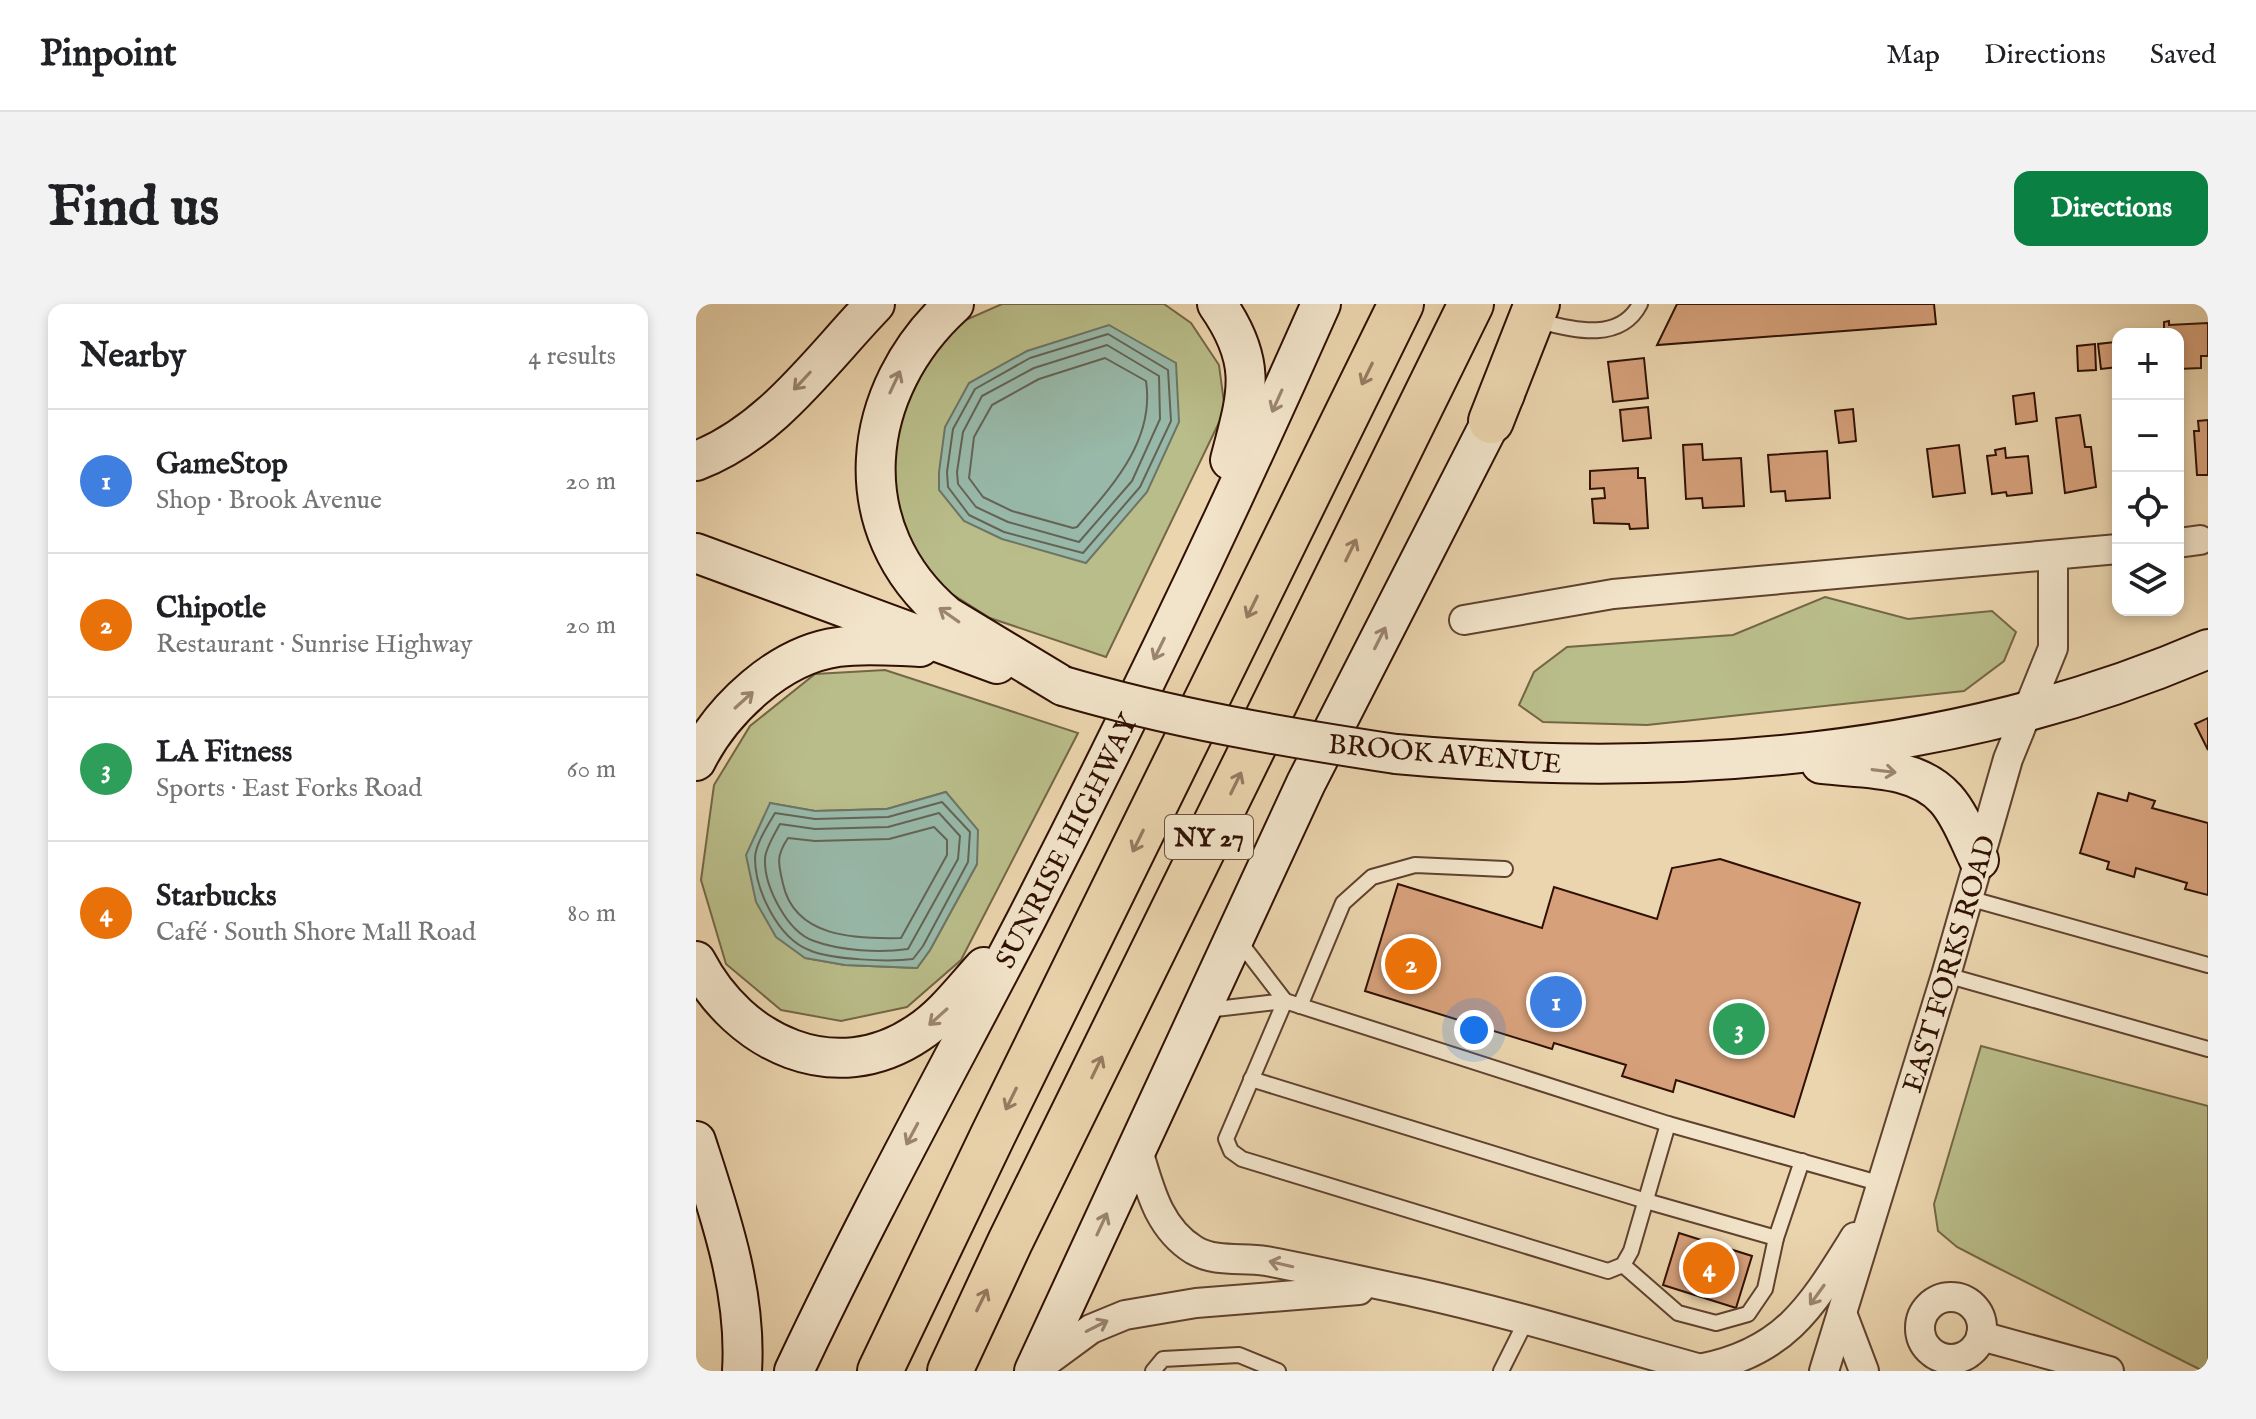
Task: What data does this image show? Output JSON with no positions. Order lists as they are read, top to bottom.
{
  "streets": {
    "highway": ["NY 27"],
    "main road": ["BROOK AVENUE", "SUNRISE HIGHWAY"],
    "street": ["EAST FORKS ROAD"]
  },
  "crossings": [
    ["BROOK AVENUE", "EAST FORKS ROAD"]
  ],
  "page": {
    "header": "Pinpoint",
    "nav": ["Map", "Directions", "Saved"],
    "buttons": "Directions",
    "title": "Find us",
    "heading": ["Nearby", "4 results"],
    "map_buttons": ["+", "−"],
    "list": [
      {
        "mark": "1",
        "name": "GameStop",
        "note": "Shop · Brook Avenue",
        "value": "20 m"
      },
      {
        "mark": "2",
        "name": "Chipotle",
        "note": "Restaurant · Sunrise Highway",
        "value": "20 m"
      },
      {
        "mark": "3",
        "name": "LA Fitness",
        "note": "Sports · East Forks Road",
        "value": "60 m"
      },
      {
        "mark": "4",
        "name": "Starbucks",
        "note": "Café · South Shore Mall Road",
        "value": "80 m"
      }
    ],
    "pins": [
      "2",
      "1",
      "3",
      "4"
    ]
  }
}
